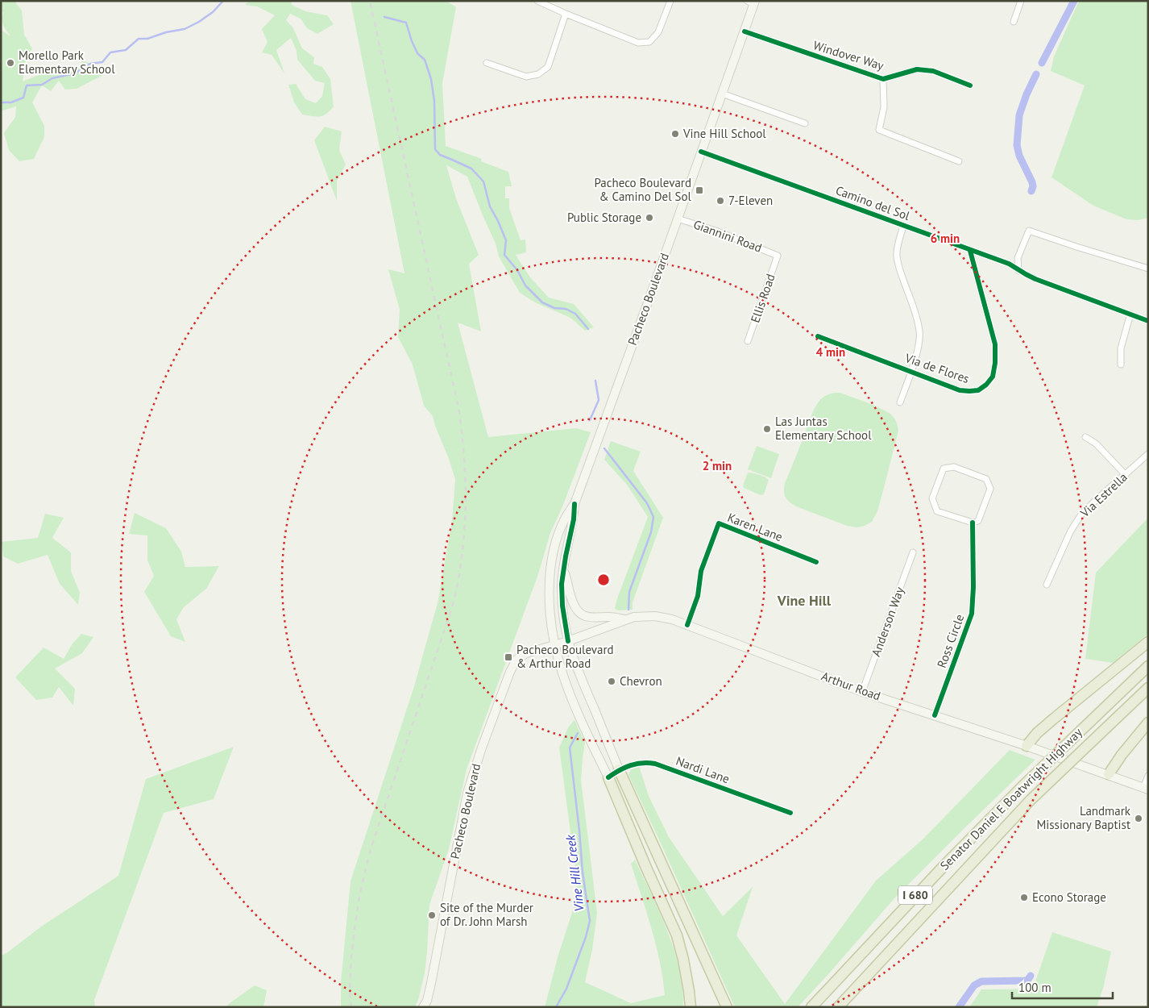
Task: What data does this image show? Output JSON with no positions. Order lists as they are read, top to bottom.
{
  "streets": {
    "highway": ["Senator Daniel E Boatwright Highway", "I 680"],
    "main road": ["Pacheco Boulevard", "Arthur Road"],
    "street": [
      "Windover Way",
      "Camino del Sol",
      "Giannini Road",
      "Ellis Road",
      "Via de Flores",
      "Via Estrella",
      "Karen Lane",
      "Anderson Way",
      "Ross Circle",
      "Nardi Lane"
    ]
  },
  "crossings": [
    ["Windover Way", "Pacheco Boulevard"],
    ["Camino del Sol", "Pacheco Boulevard"],
    ["Camino del Sol", "Via de Flores"],
    ["Giannini Road", "Ellis Road"],
    ["Giannini Road", "Pacheco Boulevard"],
    ["Pacheco Boulevard", "Arthur Road"],
    ["Pacheco Boulevard", "Nardi Lane"],
    ["Karen Lane", "Arthur Road"],
    ["Anderson Way", "Arthur Road"],
    ["Ross Circle", "Arthur Road"]
  ],
  "districts": ["Vine Hill"],
  "water": ["Vine Hill Creek"],
  "places": {
    "other": [
      "Morello Park Elementary School",
      "Vine Hill School",
      "7-Eleven",
      "Public Storage",
      "Las Juntas Elementary School",
      "Chevron",
      "Landmark Missionary Baptist",
      "Econo Storage",
      "Site of the Murder of Dr. John Marsh"
    ],
    "transit": ["Pacheco Boulevard & Camino Del Sol", "Pacheco Boulevard & Arthur Road"]
  },
  "scale_bar": "100 m",
  "rings": ["6 min", "4 min", "2 min"]
}
